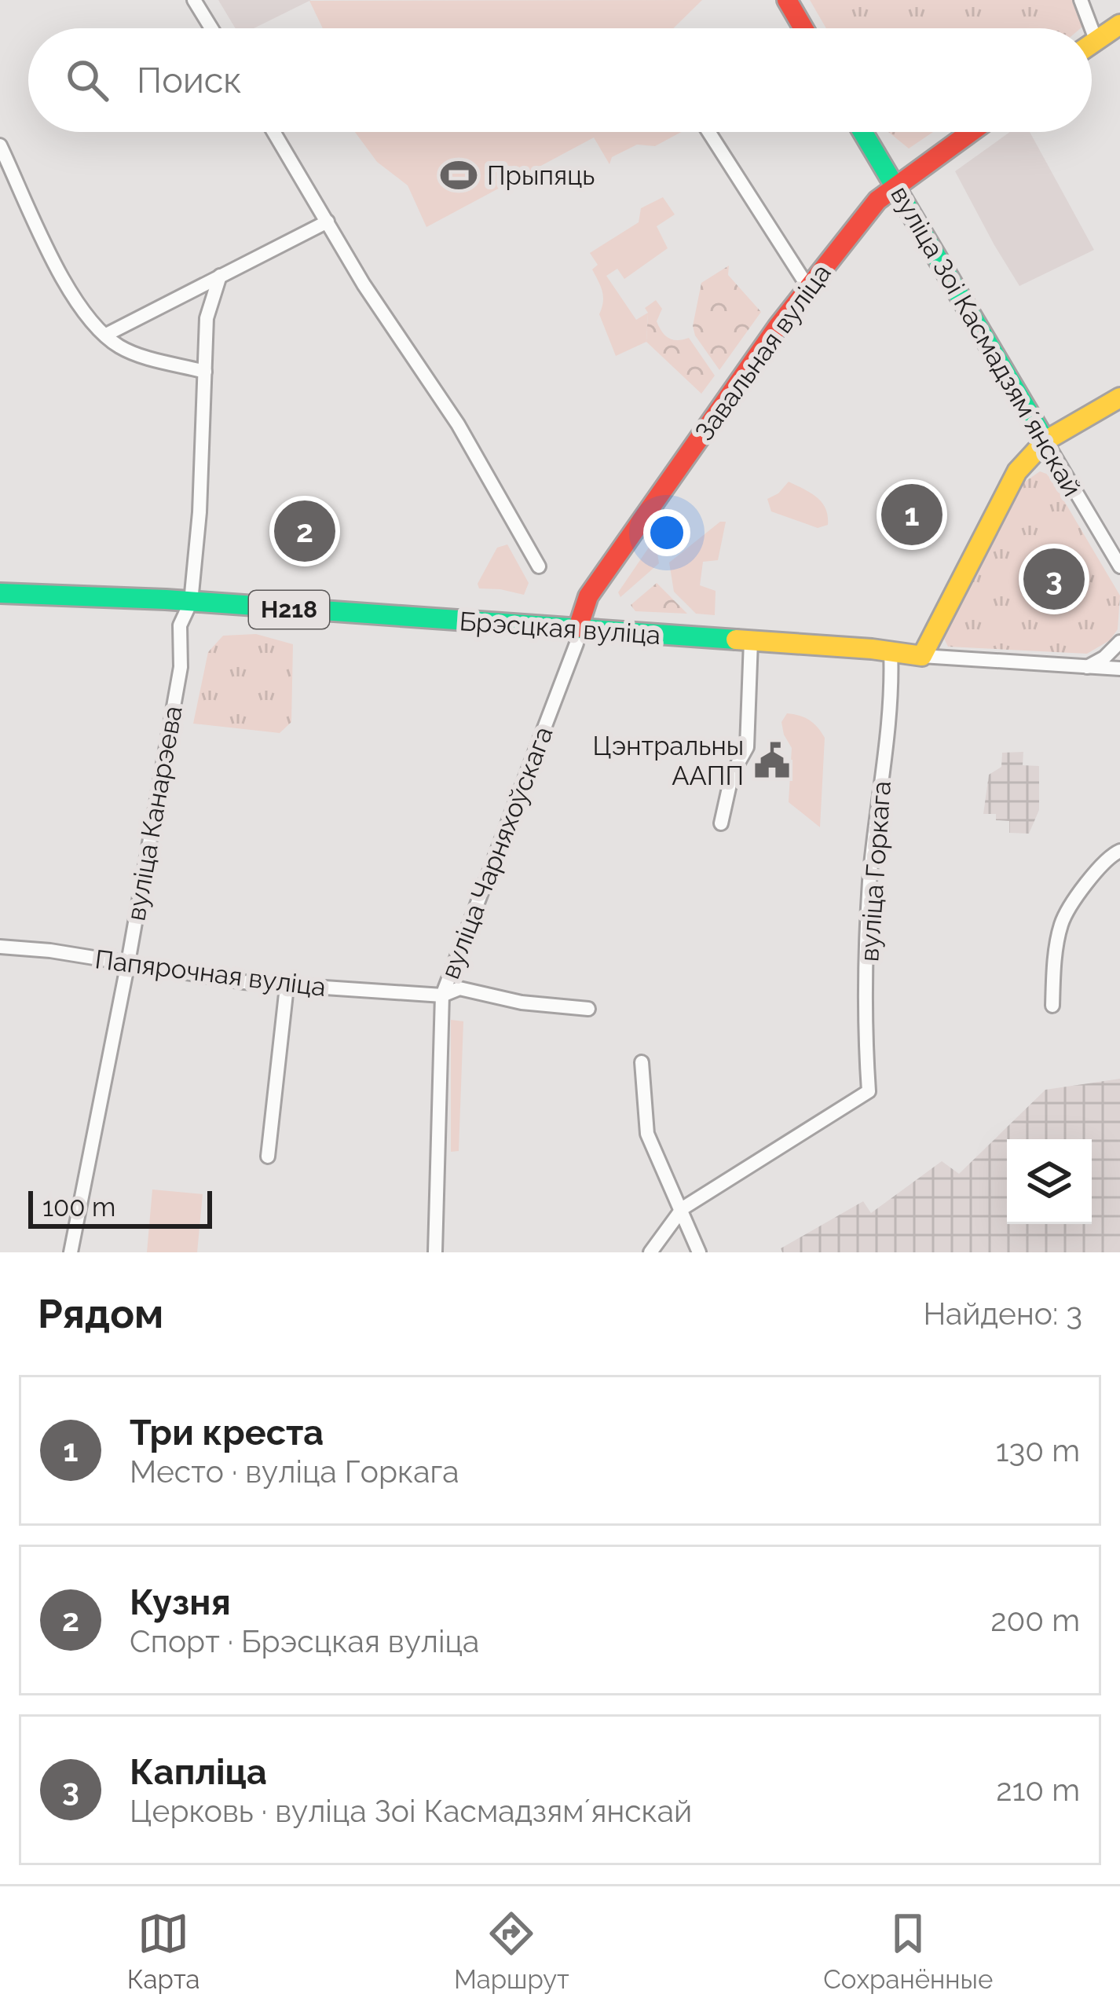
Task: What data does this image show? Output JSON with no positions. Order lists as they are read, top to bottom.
{
  "streets": {
    "main road": [
      "вуліца Зоі Касмадзямʼянскай",
      "Завальная вуліца",
      "Н218",
      "Брэсцкая вуліца"
    ],
    "street": [
      "вуліца Канарэева",
      "вуліца Чарняхоўскага",
      "вуліца Горкага",
      "Папярочная вуліца"
    ]
  },
  "crossings": [
    ["вуліца Зоі Касмадзямʼянскай", "Завальная вуліца"],
    ["Завальная вуліца", "Брэсцкая вуліца"],
    ["Завальная вуліца", "вуліца Чарняхоўскага"],
    ["Брэсцкая вуліца", "вуліца Канарэева"],
    ["Брэсцкая вуліца", "вуліца Чарняхоўскага"],
    ["Брэсцкая вуліца", "вуліца Горкага"],
    ["вуліца Канарэева", "Папярочная вуліца"],
    ["вуліца Чарняхоўскага", "Папярочная вуліца"]
  ],
  "places": {
    "sports": ["Прыпяць"],
    "public building": ["Цэнтральны ААПП"]
  },
  "scale_bar": "100 m",
  "page": {
    "search": "Поиск",
    "pins": ["1", "2", "3"],
    "scale": "100 m",
    "heading": ["Рядом", "Найдено: 3"],
    "list": [
      {
        "mark": "1",
        "name": "Три креста",
        "note": "Место · вуліца Горкага",
        "value": "130 m"
      },
      {
        "mark": "2",
        "name": "Кузня",
        "note": "Спорт · Брэсцкая вуліца",
        "value": "200 m"
      },
      {
        "mark": "3",
        "name": "Капліца",
        "note": "Церковь · вуліца Зоі Касмадзямʼянскай",
        "value": "210 m"
      }
    ],
    "nav": ["Карта", "Маршрут", "Сохранённые"]
  }
}
